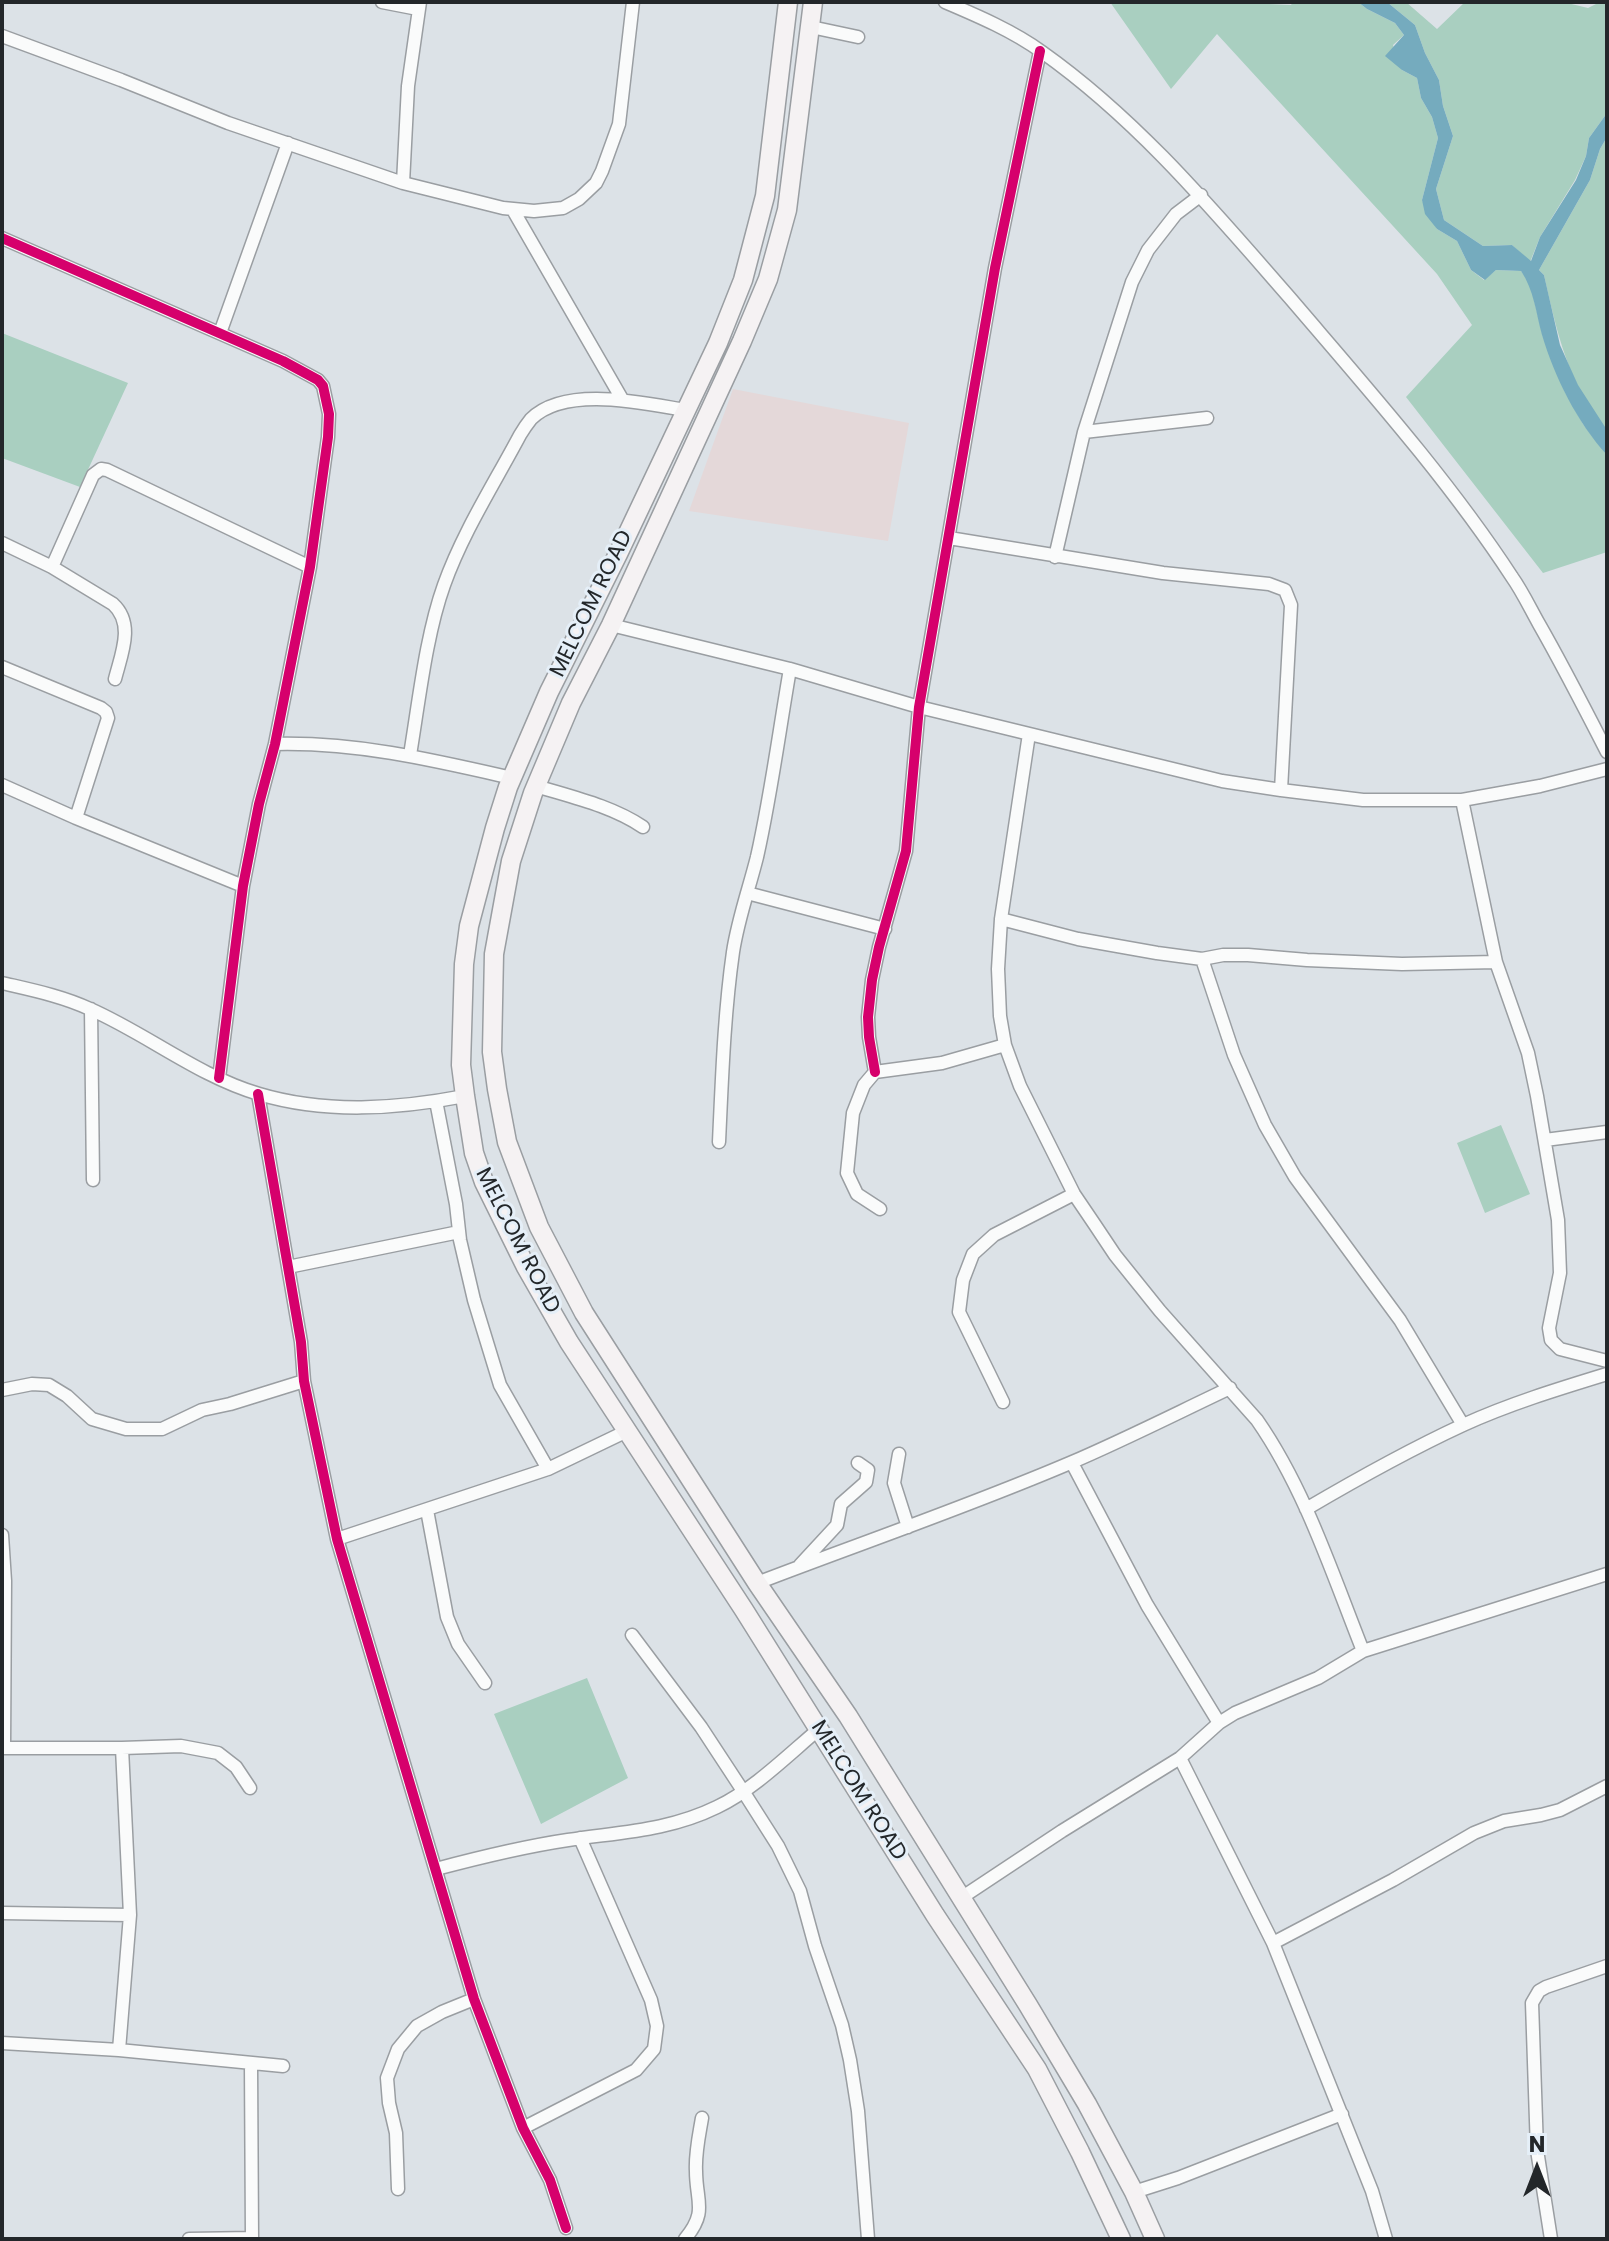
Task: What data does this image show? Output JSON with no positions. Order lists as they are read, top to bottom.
{
  "streets": {
    "main road": ["MELCOM ROAD"]
  },
  "north": "top"
}
